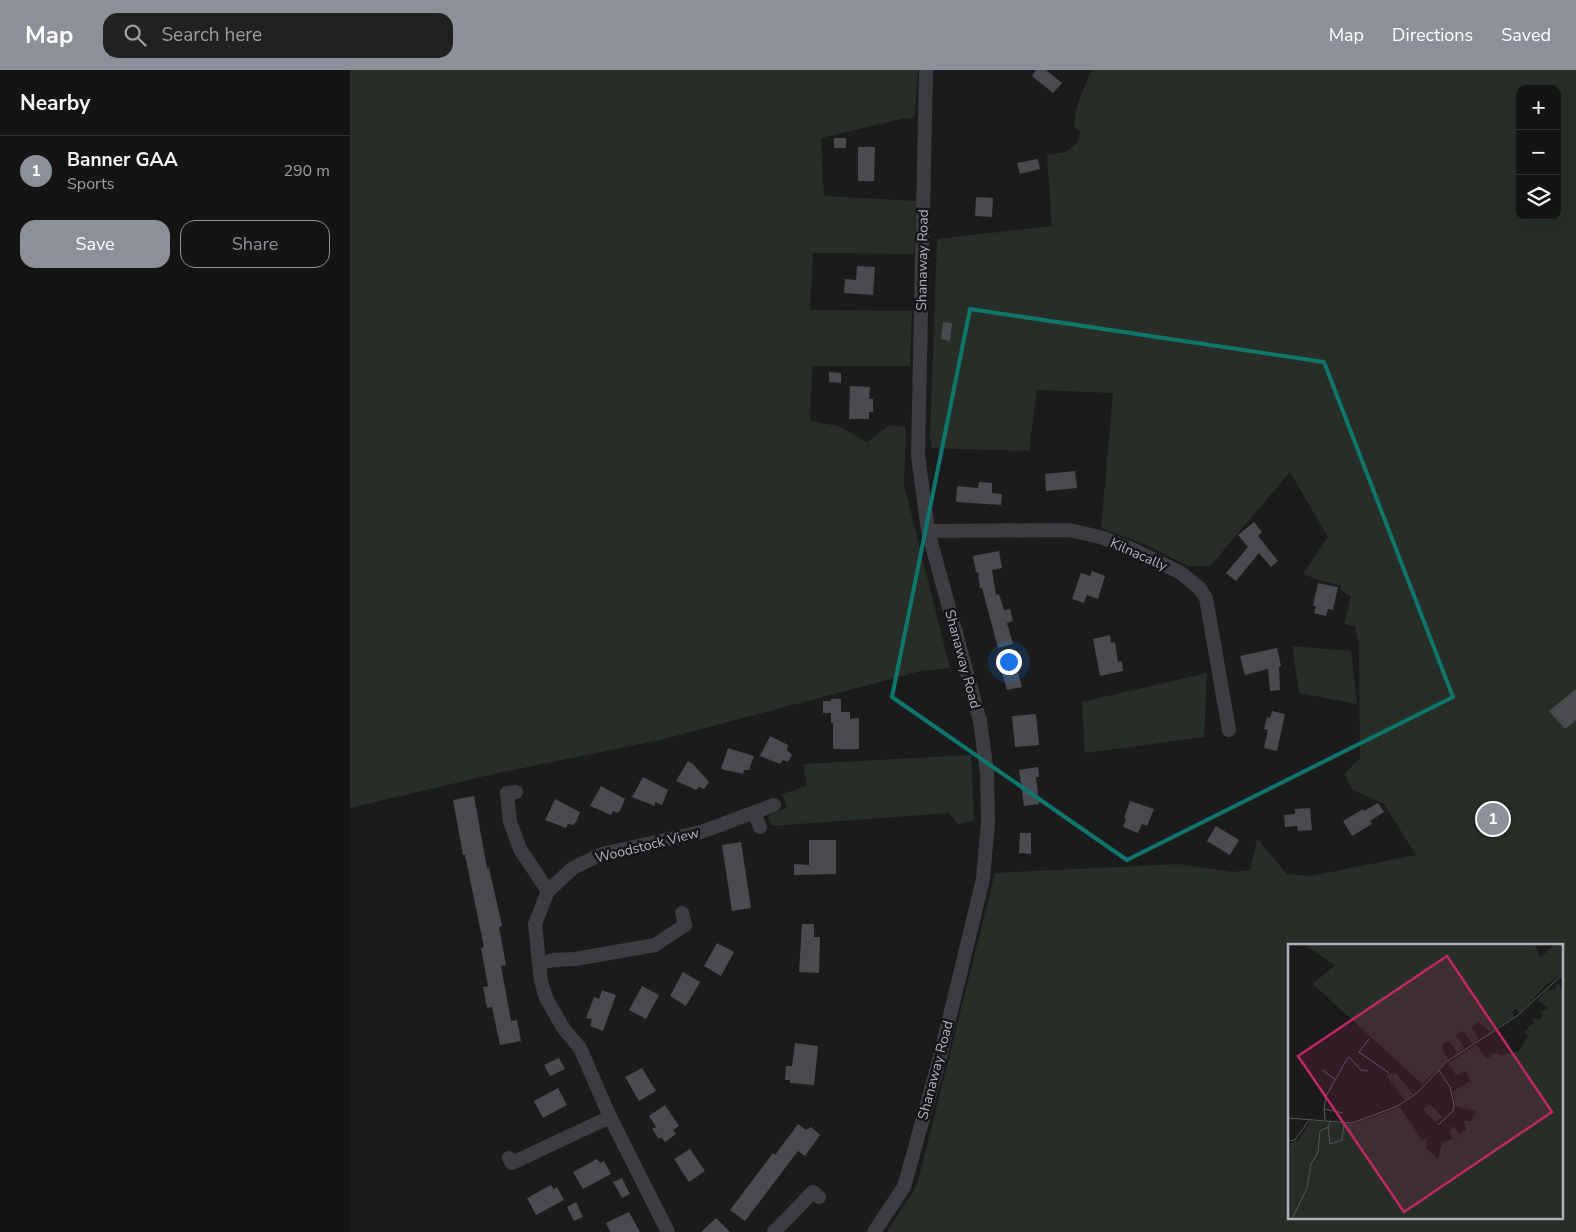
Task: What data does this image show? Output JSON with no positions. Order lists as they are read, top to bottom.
{
  "streets": {
    "street": ["Shanaway Road", "Kilnacally", "Woodstock View"]
  },
  "crossings": [
    ["Shanaway Road", "Kilnacally"]
  ],
  "page": {
    "header": "Map",
    "search": "Search here",
    "nav": ["Map", "Directions", "Saved"],
    "heading": "Nearby",
    "map_buttons": ["+", "−"],
    "list": [
      {
        "mark": "1",
        "name": "Banner GAA",
        "note": "Sports",
        "value": "290 m"
      }
    ],
    "buttons": ["Save", "Share"],
    "pins": "1"
  }
}
